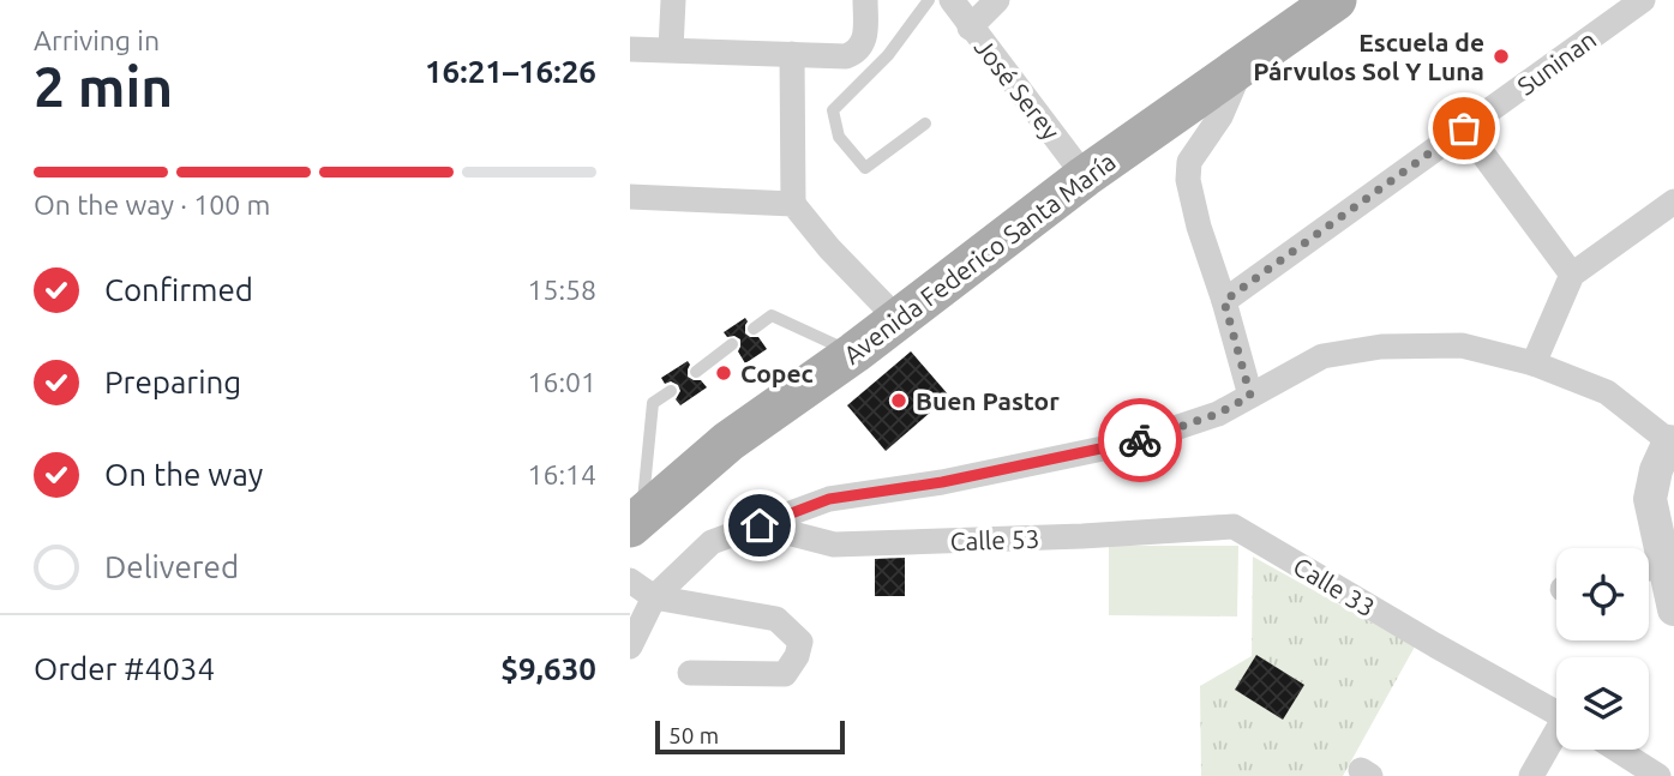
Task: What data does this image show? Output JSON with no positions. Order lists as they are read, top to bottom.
{
  "streets": {
    "main road": ["Avenida Federico Santa María"],
    "street": [
      "Suninan",
      "José Serey",
      "Calle 53",
      "Calle 33"
    ]
  },
  "crossings": [
    ["José Serey", "Avenida Federico Santa María"],
    ["Calle 53", "Calle 33"]
  ],
  "places": ["Escuela de Párvulos Sol Y Luna", "Copec", "Buen Pastor"],
  "scale_bar": "50 m",
  "page": {
    "heading": ["2 min", "Arriving in", "16:21–16:26"],
    "panel": ["Order #4034", "$9,630"],
    "bar": "On the way · 100 m",
    "list": [
      ["Confirmed", "15:58"],
      ["Preparing", "16:01"],
      ["On the way", "16:14"],
      "Delivered"
    ],
    "scale": "50 m"
  }
}
